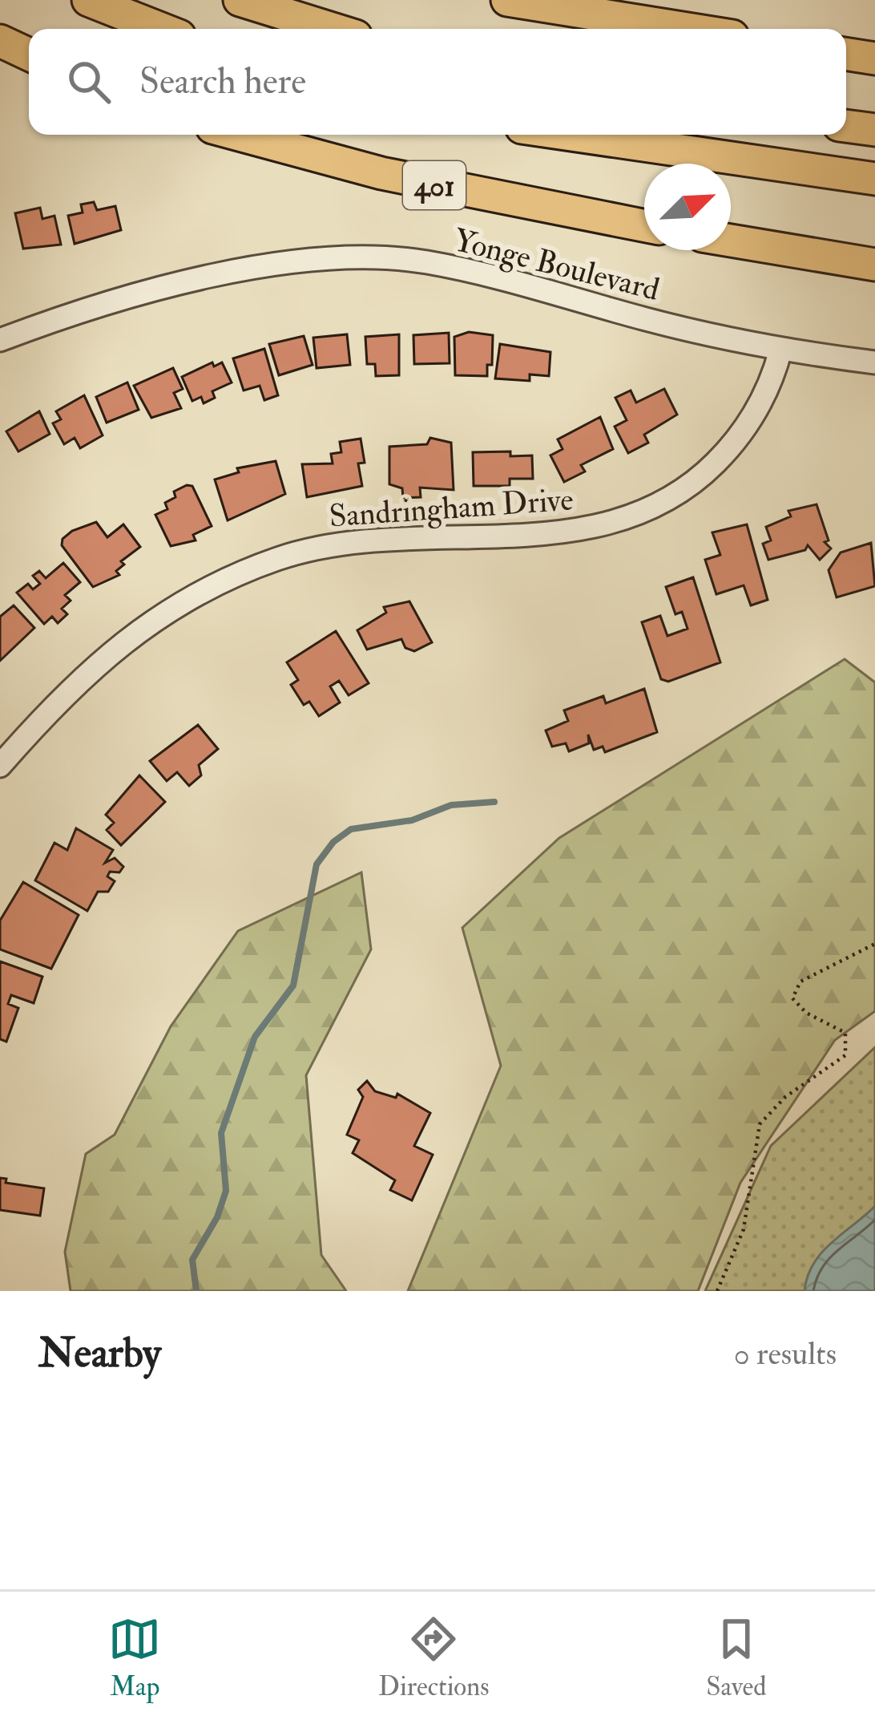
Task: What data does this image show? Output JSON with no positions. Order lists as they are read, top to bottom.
{
  "streets": {
    "highway": ["401"],
    "street": ["Yonge Boulevard", "Sandringham Drive"]
  },
  "crossings": [
    ["Yonge Boulevard", "Sandringham Drive"]
  ],
  "north": "top right",
  "page": {
    "search": "Search here",
    "heading": ["Nearby", "0 results"],
    "nav": ["Map", "Directions", "Saved"]
  }
}
